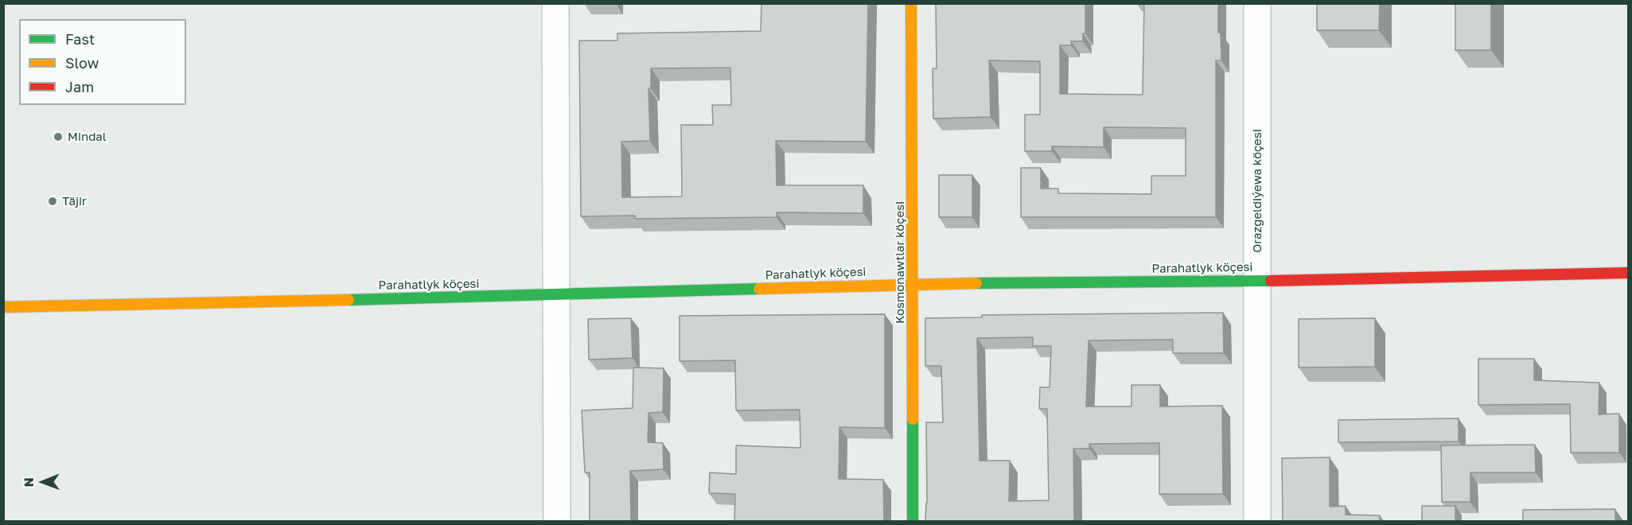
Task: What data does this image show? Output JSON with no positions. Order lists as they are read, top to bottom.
{
  "streets": {
    "street": ["Orazgeldiýewa köçesi", "Kosmonawtlar köçesi", "Parahatlyk köçesi"]
  },
  "crossings": [
    ["Orazgeldiýewa köçesi", "Parahatlyk köçesi"],
    ["Kosmonawtlar köçesi", "Parahatlyk köçesi"]
  ],
  "places": ["Mindal", "Täjir"],
  "legend": ["Fast", "Slow", "Jam"],
  "north": "left"
}
